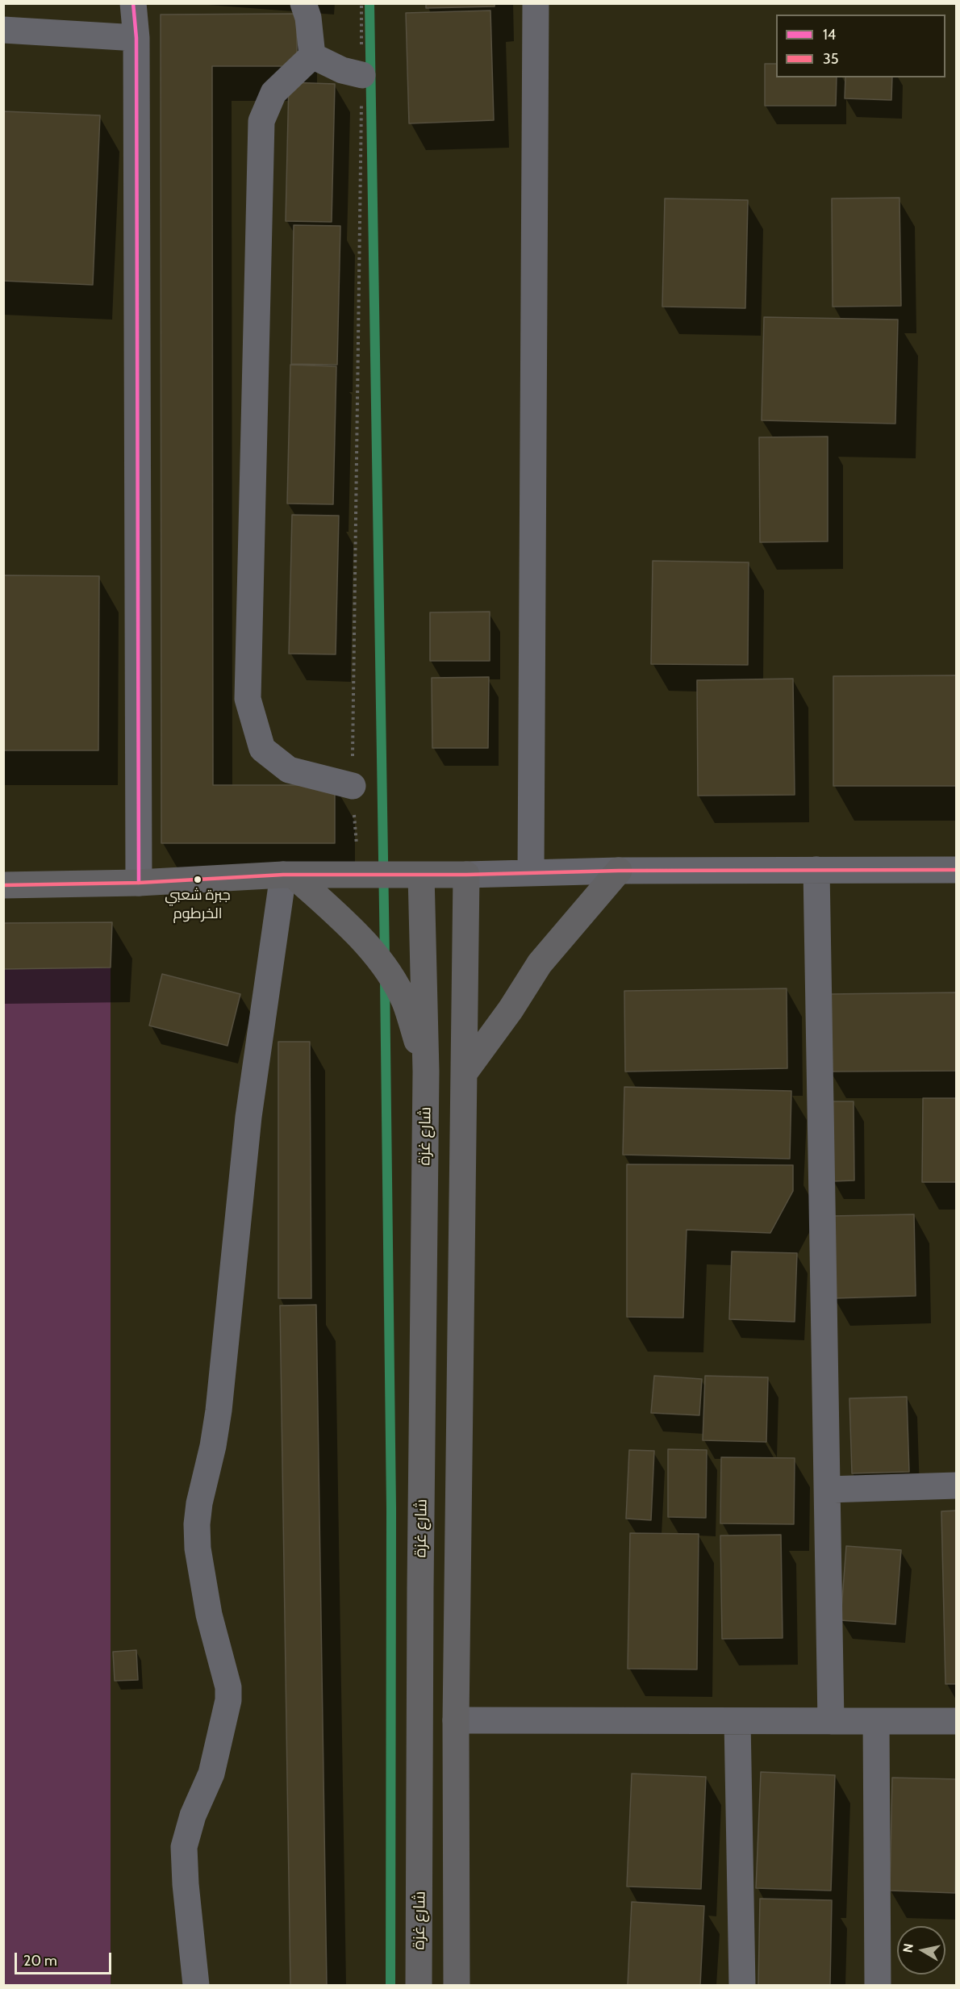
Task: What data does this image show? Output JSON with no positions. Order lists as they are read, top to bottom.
{
  "streets": {
    "main road": ["شارع غزة"]
  },
  "places": ["جبرة شعبي الخرطوم"],
  "lines": ["transit line 14", "transit line 35"],
  "legend": ["14", "35"],
  "scale_bar": "20 m",
  "north": "left"
}
